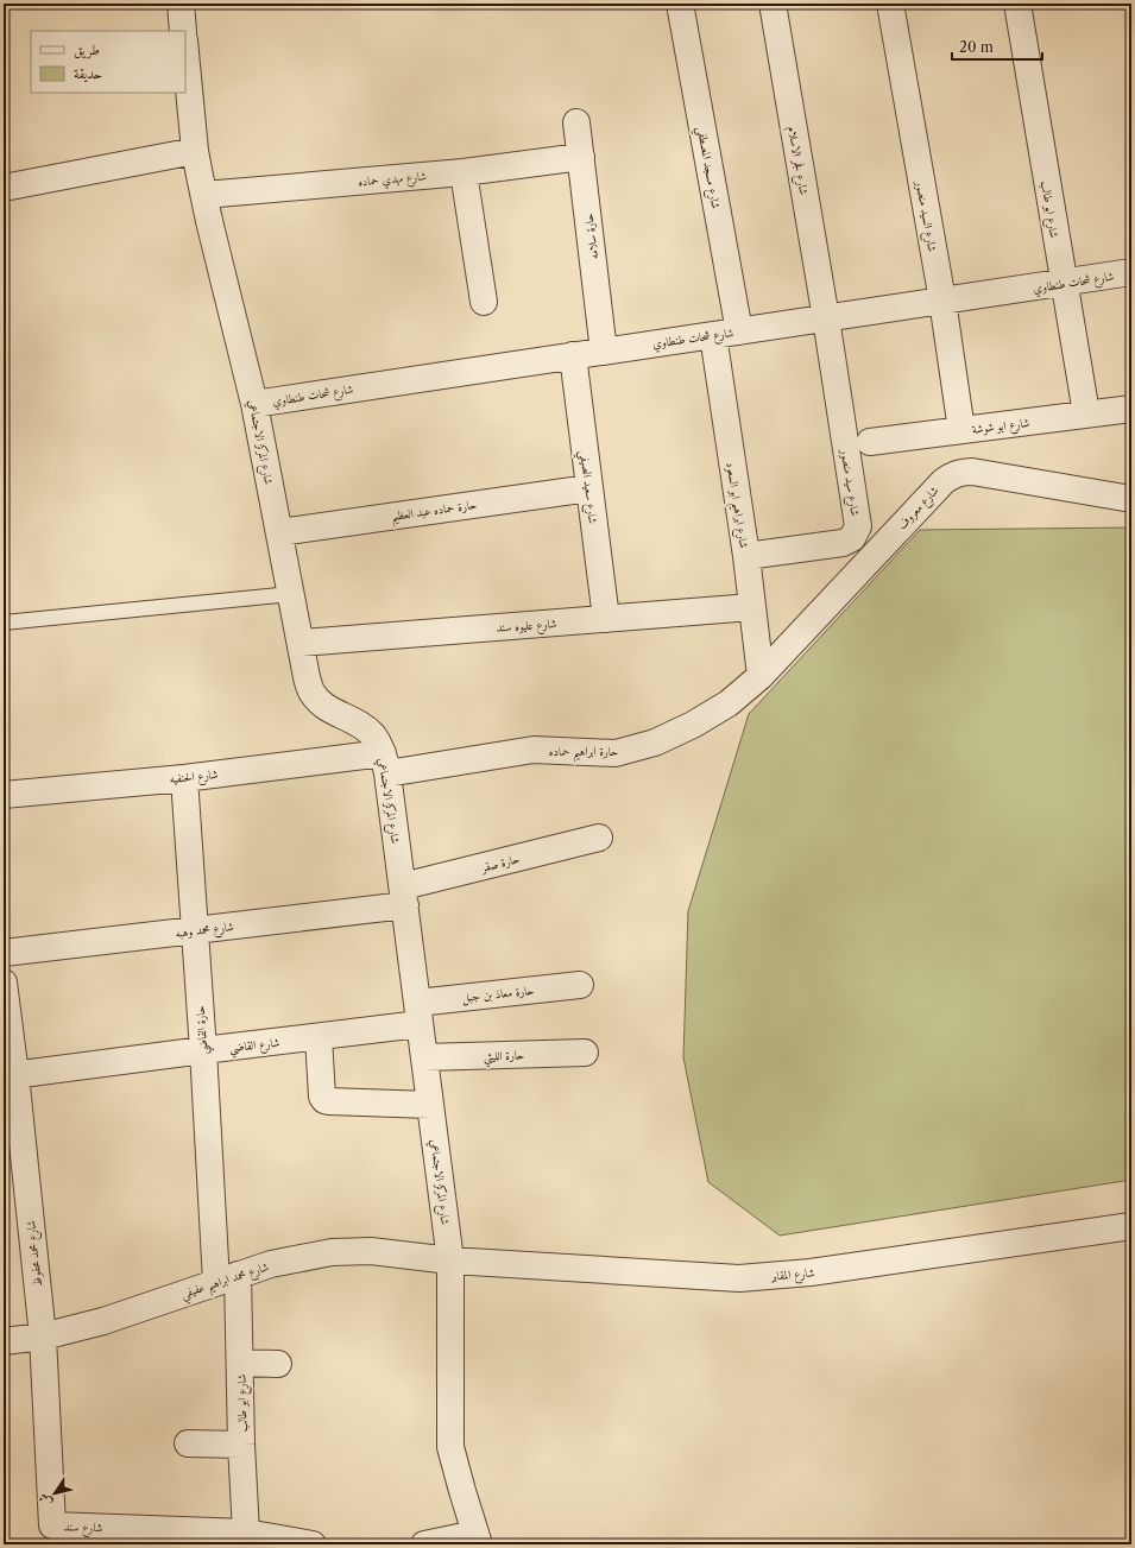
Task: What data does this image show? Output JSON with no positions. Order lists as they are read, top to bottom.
{
  "streets": {
    "street": [
      "شارع فجر الاسلام",
      "شارع مسجد المصطفي",
      "شارع مهدي حماده",
      "شارع ابو طالب",
      "شارع السيد منصور",
      "حارة سلامه",
      "شارع شحات طنطاوي",
      "شارع ابو شوشة",
      "شارع المركز الاجتماعي",
      "شارع سيد منصور",
      "شارع سعيد الصيفي",
      "شارع ابراهيم ابو السعود",
      "شارع معروف",
      "حارة حماده عبد العظيم",
      "شارع عليوه سند",
      "حارة ابراهيم حماده",
      "شارع الحنفيه",
      "حارة صقر",
      "شارع محمد وهبه",
      "حارة معاذ بن جبل",
      "حارة القاضي",
      "شارع القاضي",
      "حارة الليثي",
      "شارع محمد محفوظ",
      "شارع المقابر",
      "شارع محمد ابراهيم عفيفي",
      "شارع سند"
    ]
  },
  "crossings": [
    ["شارع فجر الاسلام", "شارع شحات طنطاوي"],
    ["شارع فجر الاسلام", "شارع سيد منصور"],
    ["شارع مسجد المصطفي", "شارع شحات طنطاوي"],
    ["شارع مهدي حماده", "حارة سلامه"],
    ["شارع مهدي حماده", "شارع المركز الاجتماعي"],
    ["شارع ابو طالب", "شارع شحات طنطاوي"],
    ["شارع ابو طالب", "شارع ابو شوشة"],
    ["شارع ابو طالب", "حارة القاضي"],
    ["شارع ابو طالب", "شارع محمد ابراهيم عفيفي"],
    ["شارع ابو طالب", "شارع سند"],
    ["شارع السيد منصور", "شارع شحات طنطاوي"],
    ["شارع السيد منصور", "شارع ابو شوشة"],
    ["حارة سلامه", "شارع شحات طنطاوي"],
    ["شارع شحات طنطاوي", "شارع المركز الاجتماعي"],
    ["شارع شحات طنطاوي", "شارع سيد منصور"],
    ["شارع شحات طنطاوي", "شارع سعيد الصيفي"],
    ["شارع شحات طنطاوي", "شارع ابراهيم ابو السعود"],
    ["شارع المركز الاجتماعي", "حارة حماده عبد العظيم"],
    ["شارع المركز الاجتماعي", "شارع عليوه سند"],
    ["شارع المركز الاجتماعي", "حارة ابراهيم حماده"],
    ["شارع المركز الاجتماعي", "شارع الحنفيه"],
    ["شارع المركز الاجتماعي", "حارة صقر"],
    ["شارع المركز الاجتماعي", "شارع محمد وهبه"],
    ["شارع المركز الاجتماعي", "حارة معاذ بن جبل"],
    ["شارع المركز الاجتماعي", "شارع القاضي"],
    ["شارع المركز الاجتماعي", "حارة الليثي"],
    ["شارع المركز الاجتماعي", "شارع المقابر"],
    ["شارع المركز الاجتماعي", "شارع محمد ابراهيم عفيفي"],
    ["شارع سيد منصور", "شارع ابراهيم ابو السعود"],
    ["شارع سعيد الصيفي", "حارة حماده عبد العظيم"],
    ["شارع سعيد الصيفي", "شارع عليوه سند"],
    ["شارع ابراهيم ابو السعود", "شارع معروف"],
    ["شارع ابراهيم ابو السعود", "شارع عليوه سند"],
    ["شارع ابراهيم ابو السعود", "حارة ابراهيم حماده"],
    ["شارع معروف", "حارة ابراهيم حماده"],
    ["حارة ابراهيم حماده", "شارع الحنفيه"],
    ["شارع الحنفيه", "حارة القاضي"],
    ["حارة صقر", "شارع محمد وهبه"],
    ["شارع محمد وهبه", "حارة القاضي"],
    ["حارة معاذ بن جبل", "شارع القاضي"],
    ["حارة القاضي", "شارع القاضي"],
    ["حارة القاضي", "شارع محمد ابراهيم عفيفي"],
    ["شارع القاضي", "شارع محمد محفوظ"],
    ["شارع محمد محفوظ", "شارع محمد ابراهيم عفيفي"],
    ["شارع محمد محفوظ", "شارع سند"],
    ["شارع المقابر", "شارع محمد ابراهيم عفيفي"]
  ],
  "legend": ["طريق", "حديقة"],
  "scale_bar": "20 m",
  "north": "bottom left"
}
